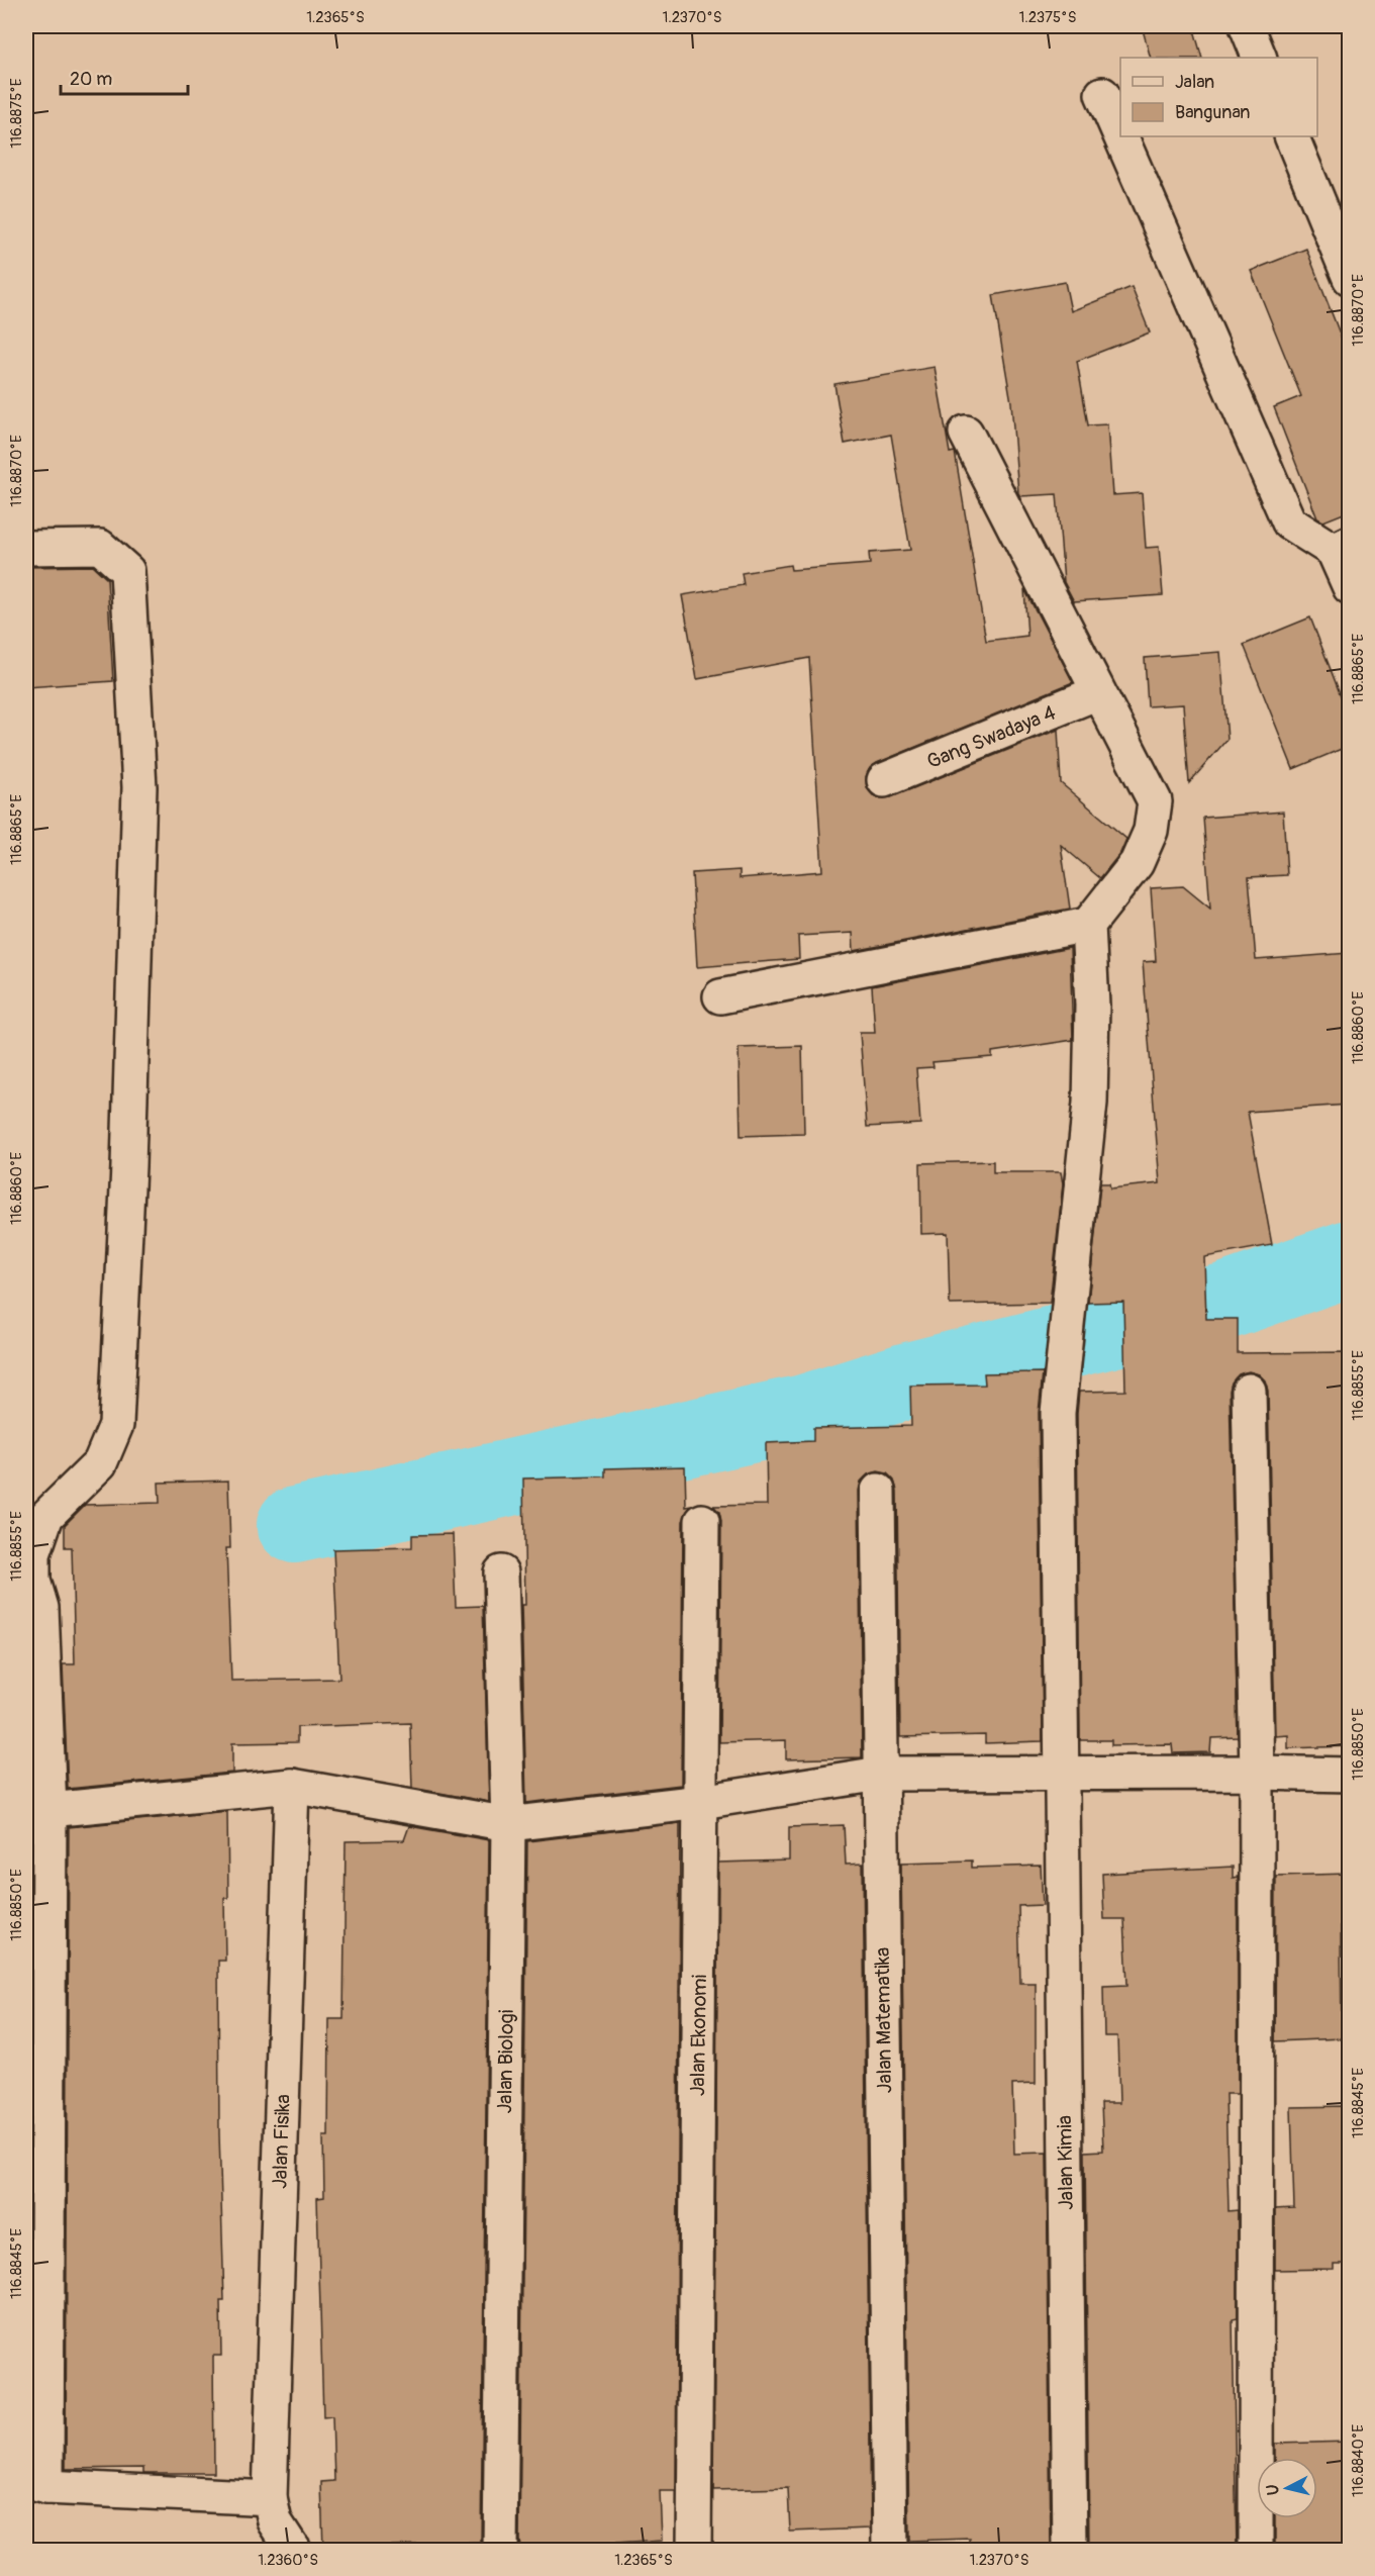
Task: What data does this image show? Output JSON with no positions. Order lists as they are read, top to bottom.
{
  "streets": {
    "street": [
      "Gang Swadaya 4",
      "Jalan Matematika",
      "Jalan Ekonomi",
      "Jalan Biologi",
      "Jalan Fisika",
      "Jalan Kimia"
    ]
  },
  "legend": ["Jalan", "Bangunan"],
  "scale_bar": "20 m",
  "north": "left",
  "coordinates": [
    "1.2365°S",
    "1.2370°S",
    "1.2375°S",
    "116.8875°E",
    "116.8870°E",
    "116.8865°E",
    "116.8860°E",
    "116.8855°E",
    "116.8850°E",
    "116.8845°E",
    "116.8840°E",
    "1.2360°S"
  ]
}
